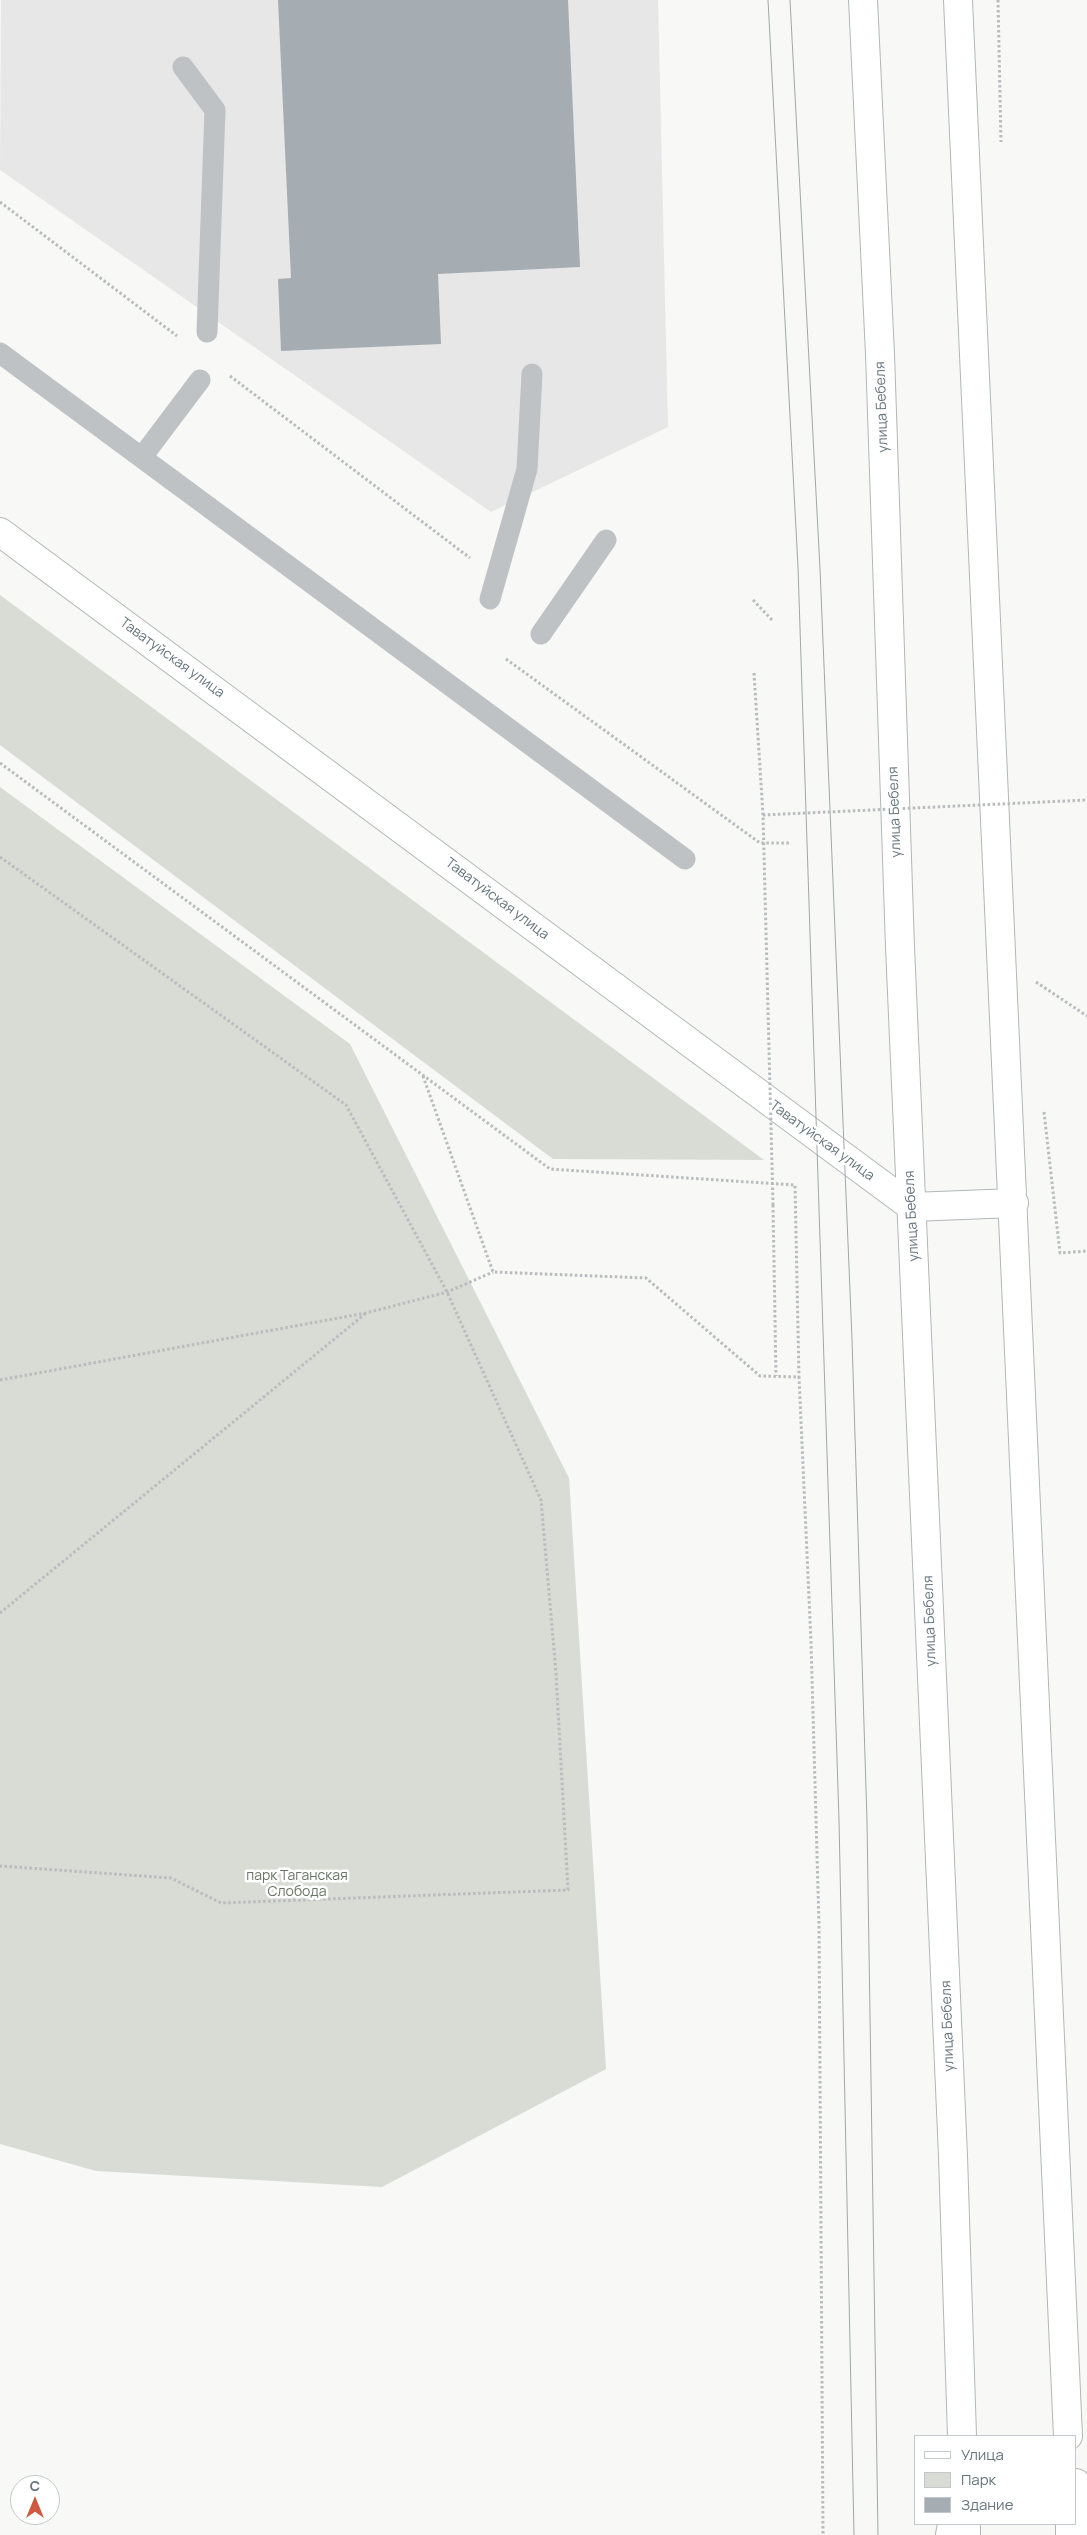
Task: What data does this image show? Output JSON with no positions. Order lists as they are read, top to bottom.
{
  "streets": {
    "main road": ["улица Бебеля", "Таватуйская улица"]
  },
  "crossings": [
    ["улица Бебеля", "Таватуйская улица"]
  ],
  "parks": ["парк Таганская Слобода"],
  "legend": ["Улица", "Парк", "Здание"],
  "north": "top"
}
